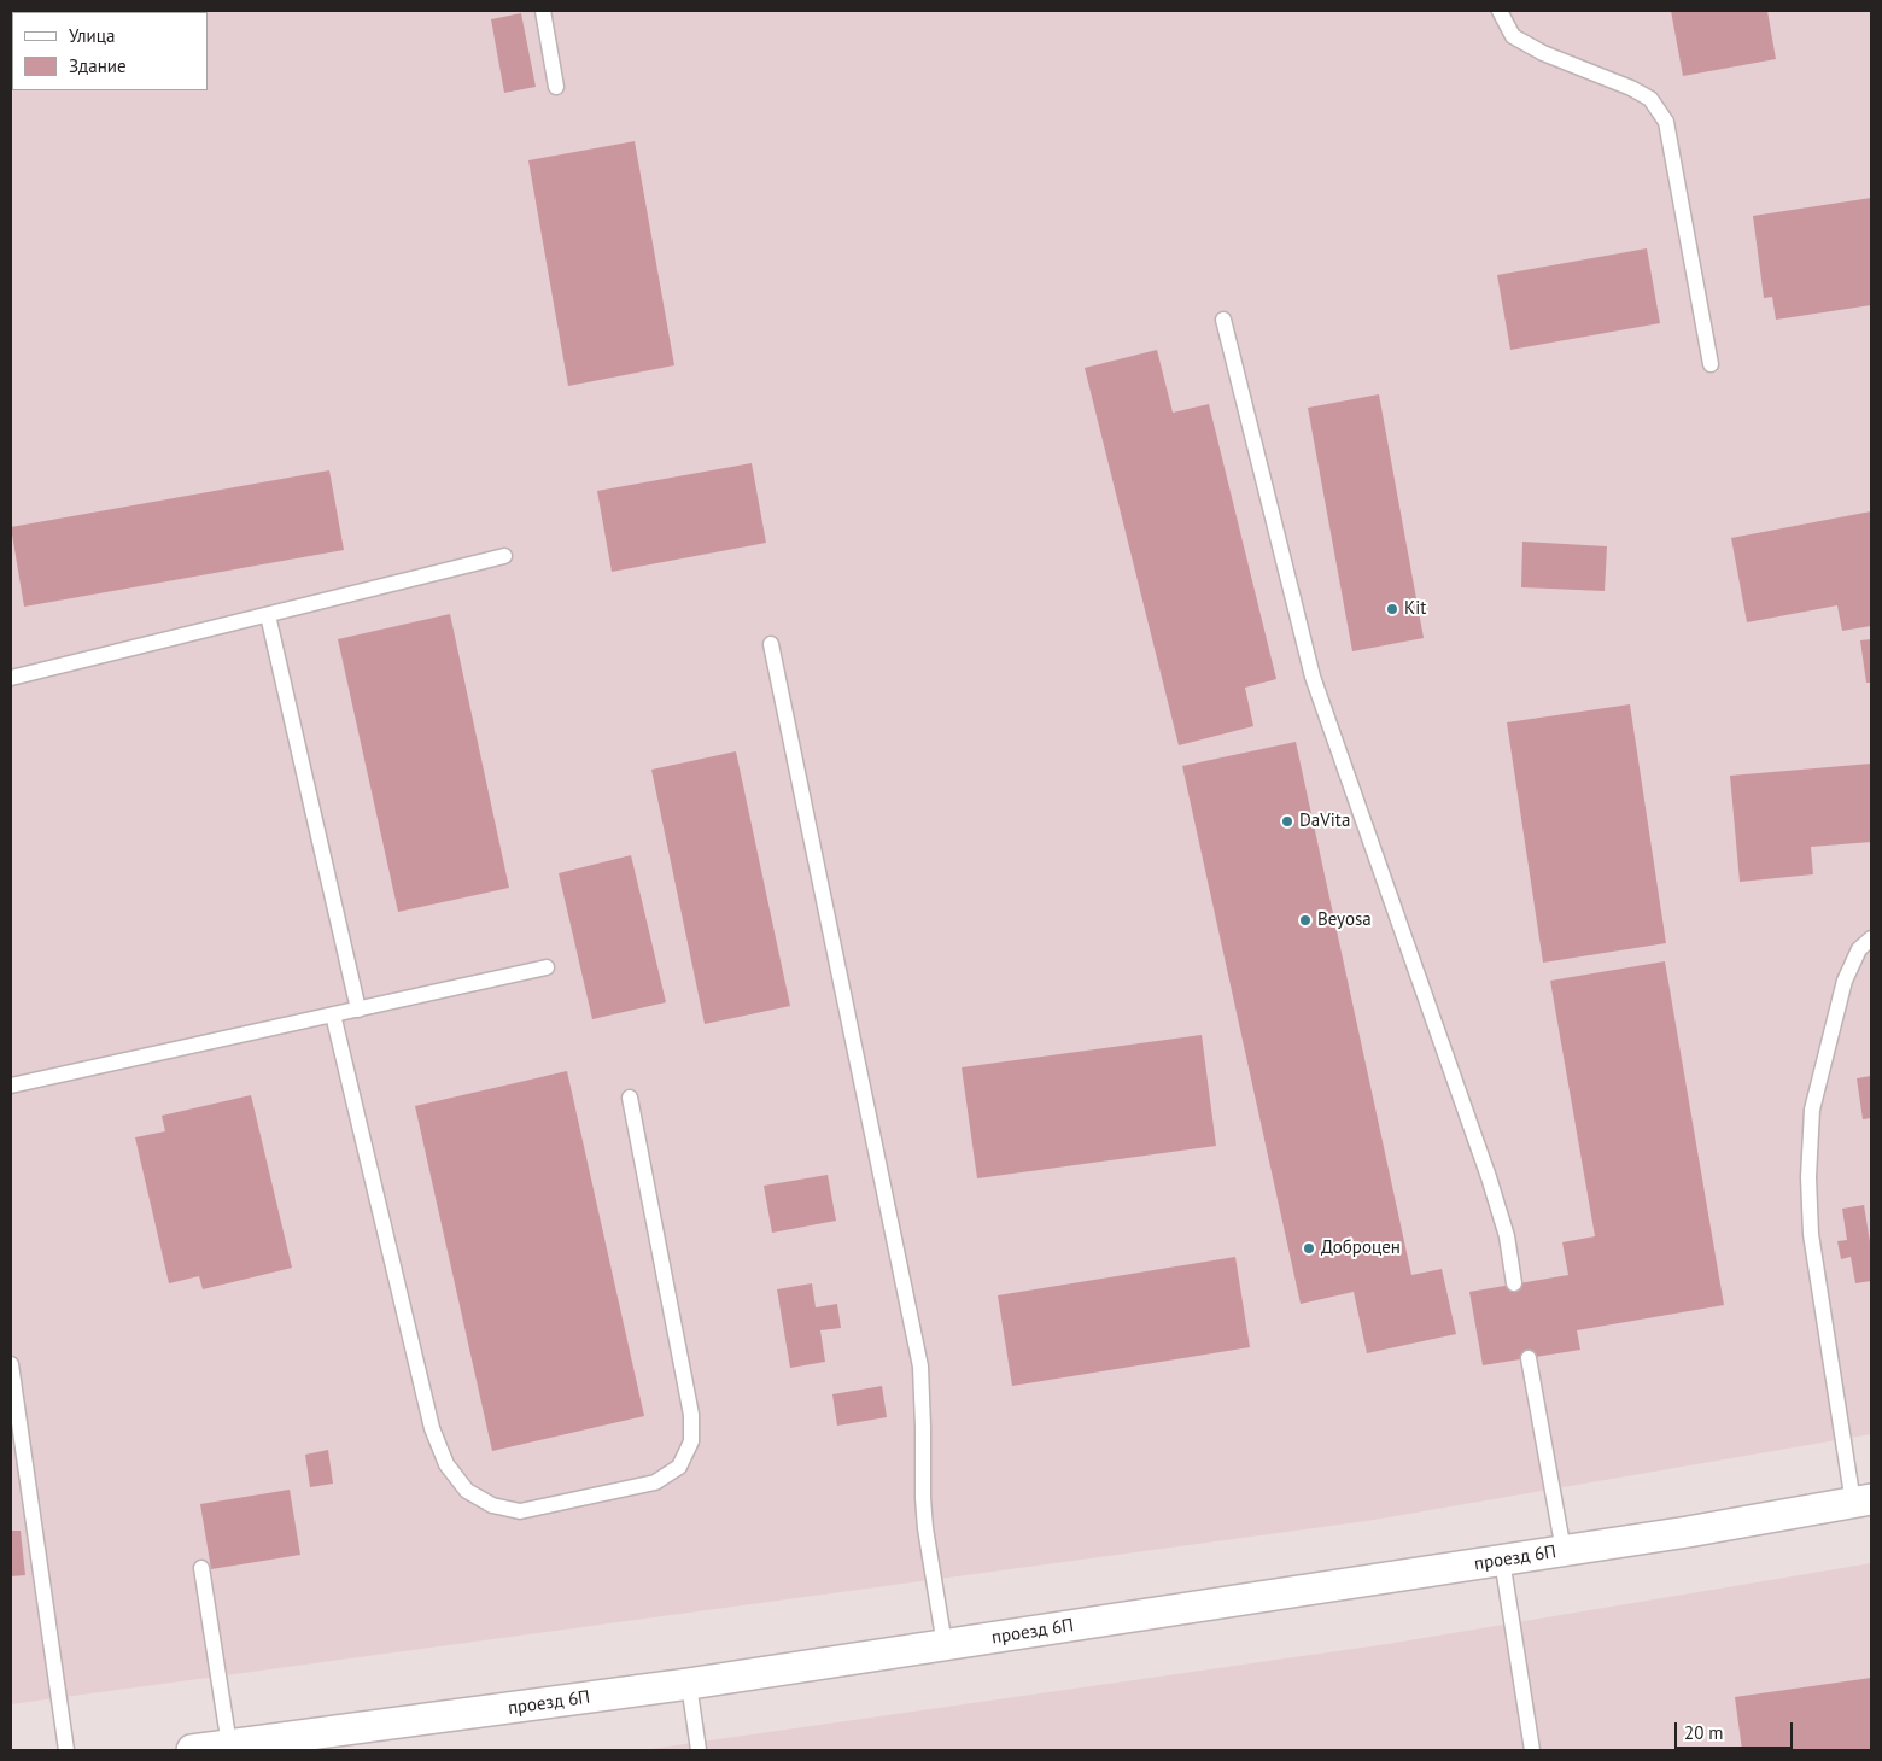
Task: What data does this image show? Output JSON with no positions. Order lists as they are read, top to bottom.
{
  "streets": {
    "street": ["проезд 6П"]
  },
  "places": [
    "Kit",
    "DaVita",
    "Beyosa",
    "Доброцен"
  ],
  "legend": ["Улица", "Здание"],
  "scale_bar": "20 m"
}
